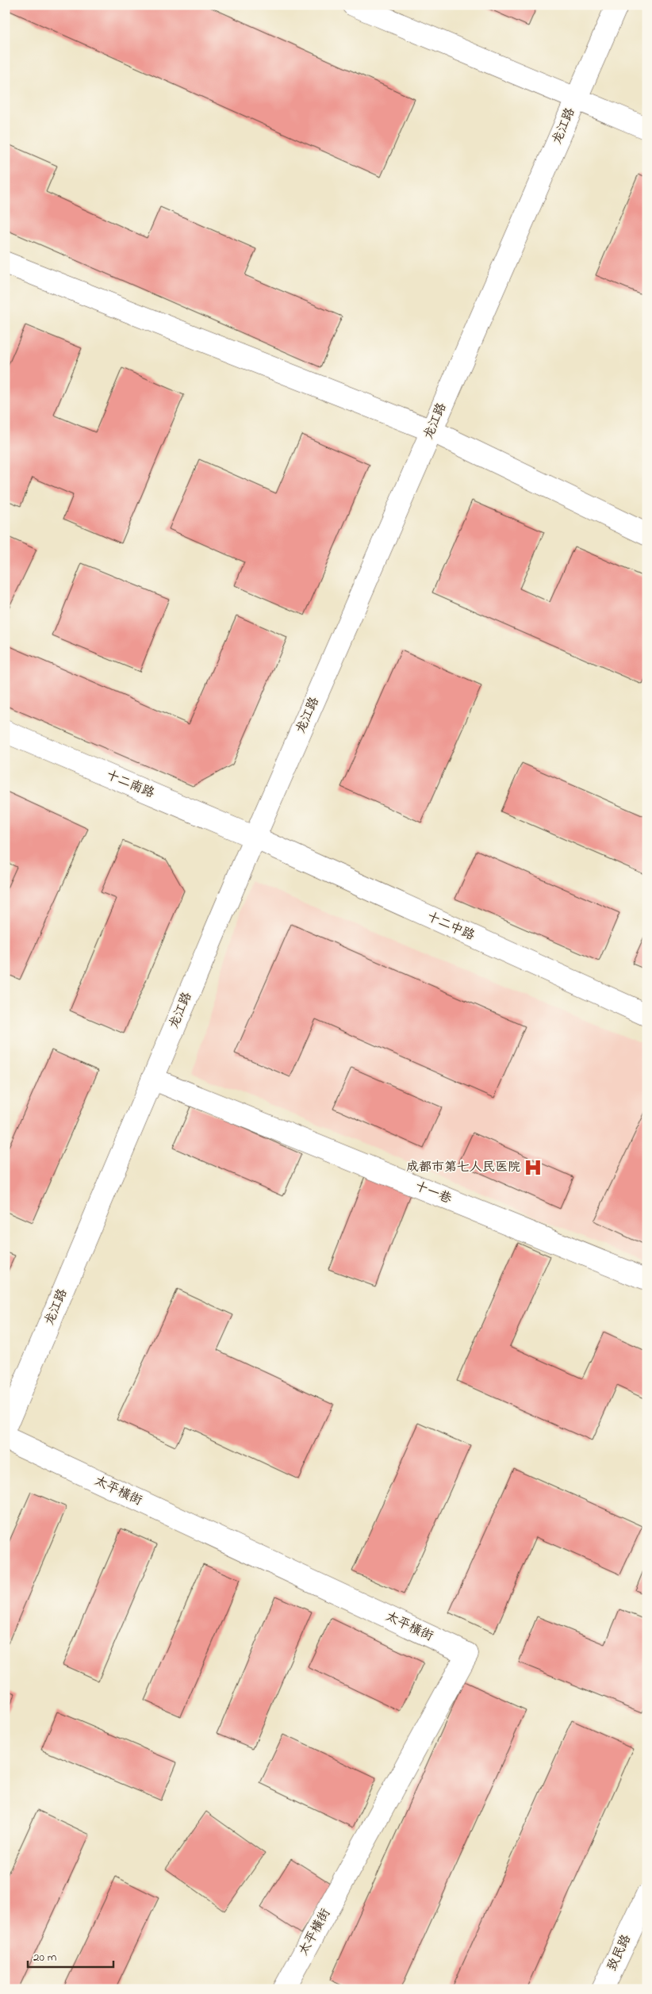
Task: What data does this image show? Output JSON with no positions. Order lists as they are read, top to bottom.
{
  "streets": {
    "street": [
      "龙江路",
      "十二南路",
      "十二中路",
      "十一巷",
      "太平横街",
      "致民路"
    ]
  },
  "crossings": [
    ["龙江路", "十二南路"],
    ["龙江路", "十二中路"],
    ["龙江路", "十一巷"],
    ["十二南路", "十二中路"]
  ],
  "places": {
    "hospital": ["成都市第七人民医院"]
  },
  "scale_bar": "20 m"
}
